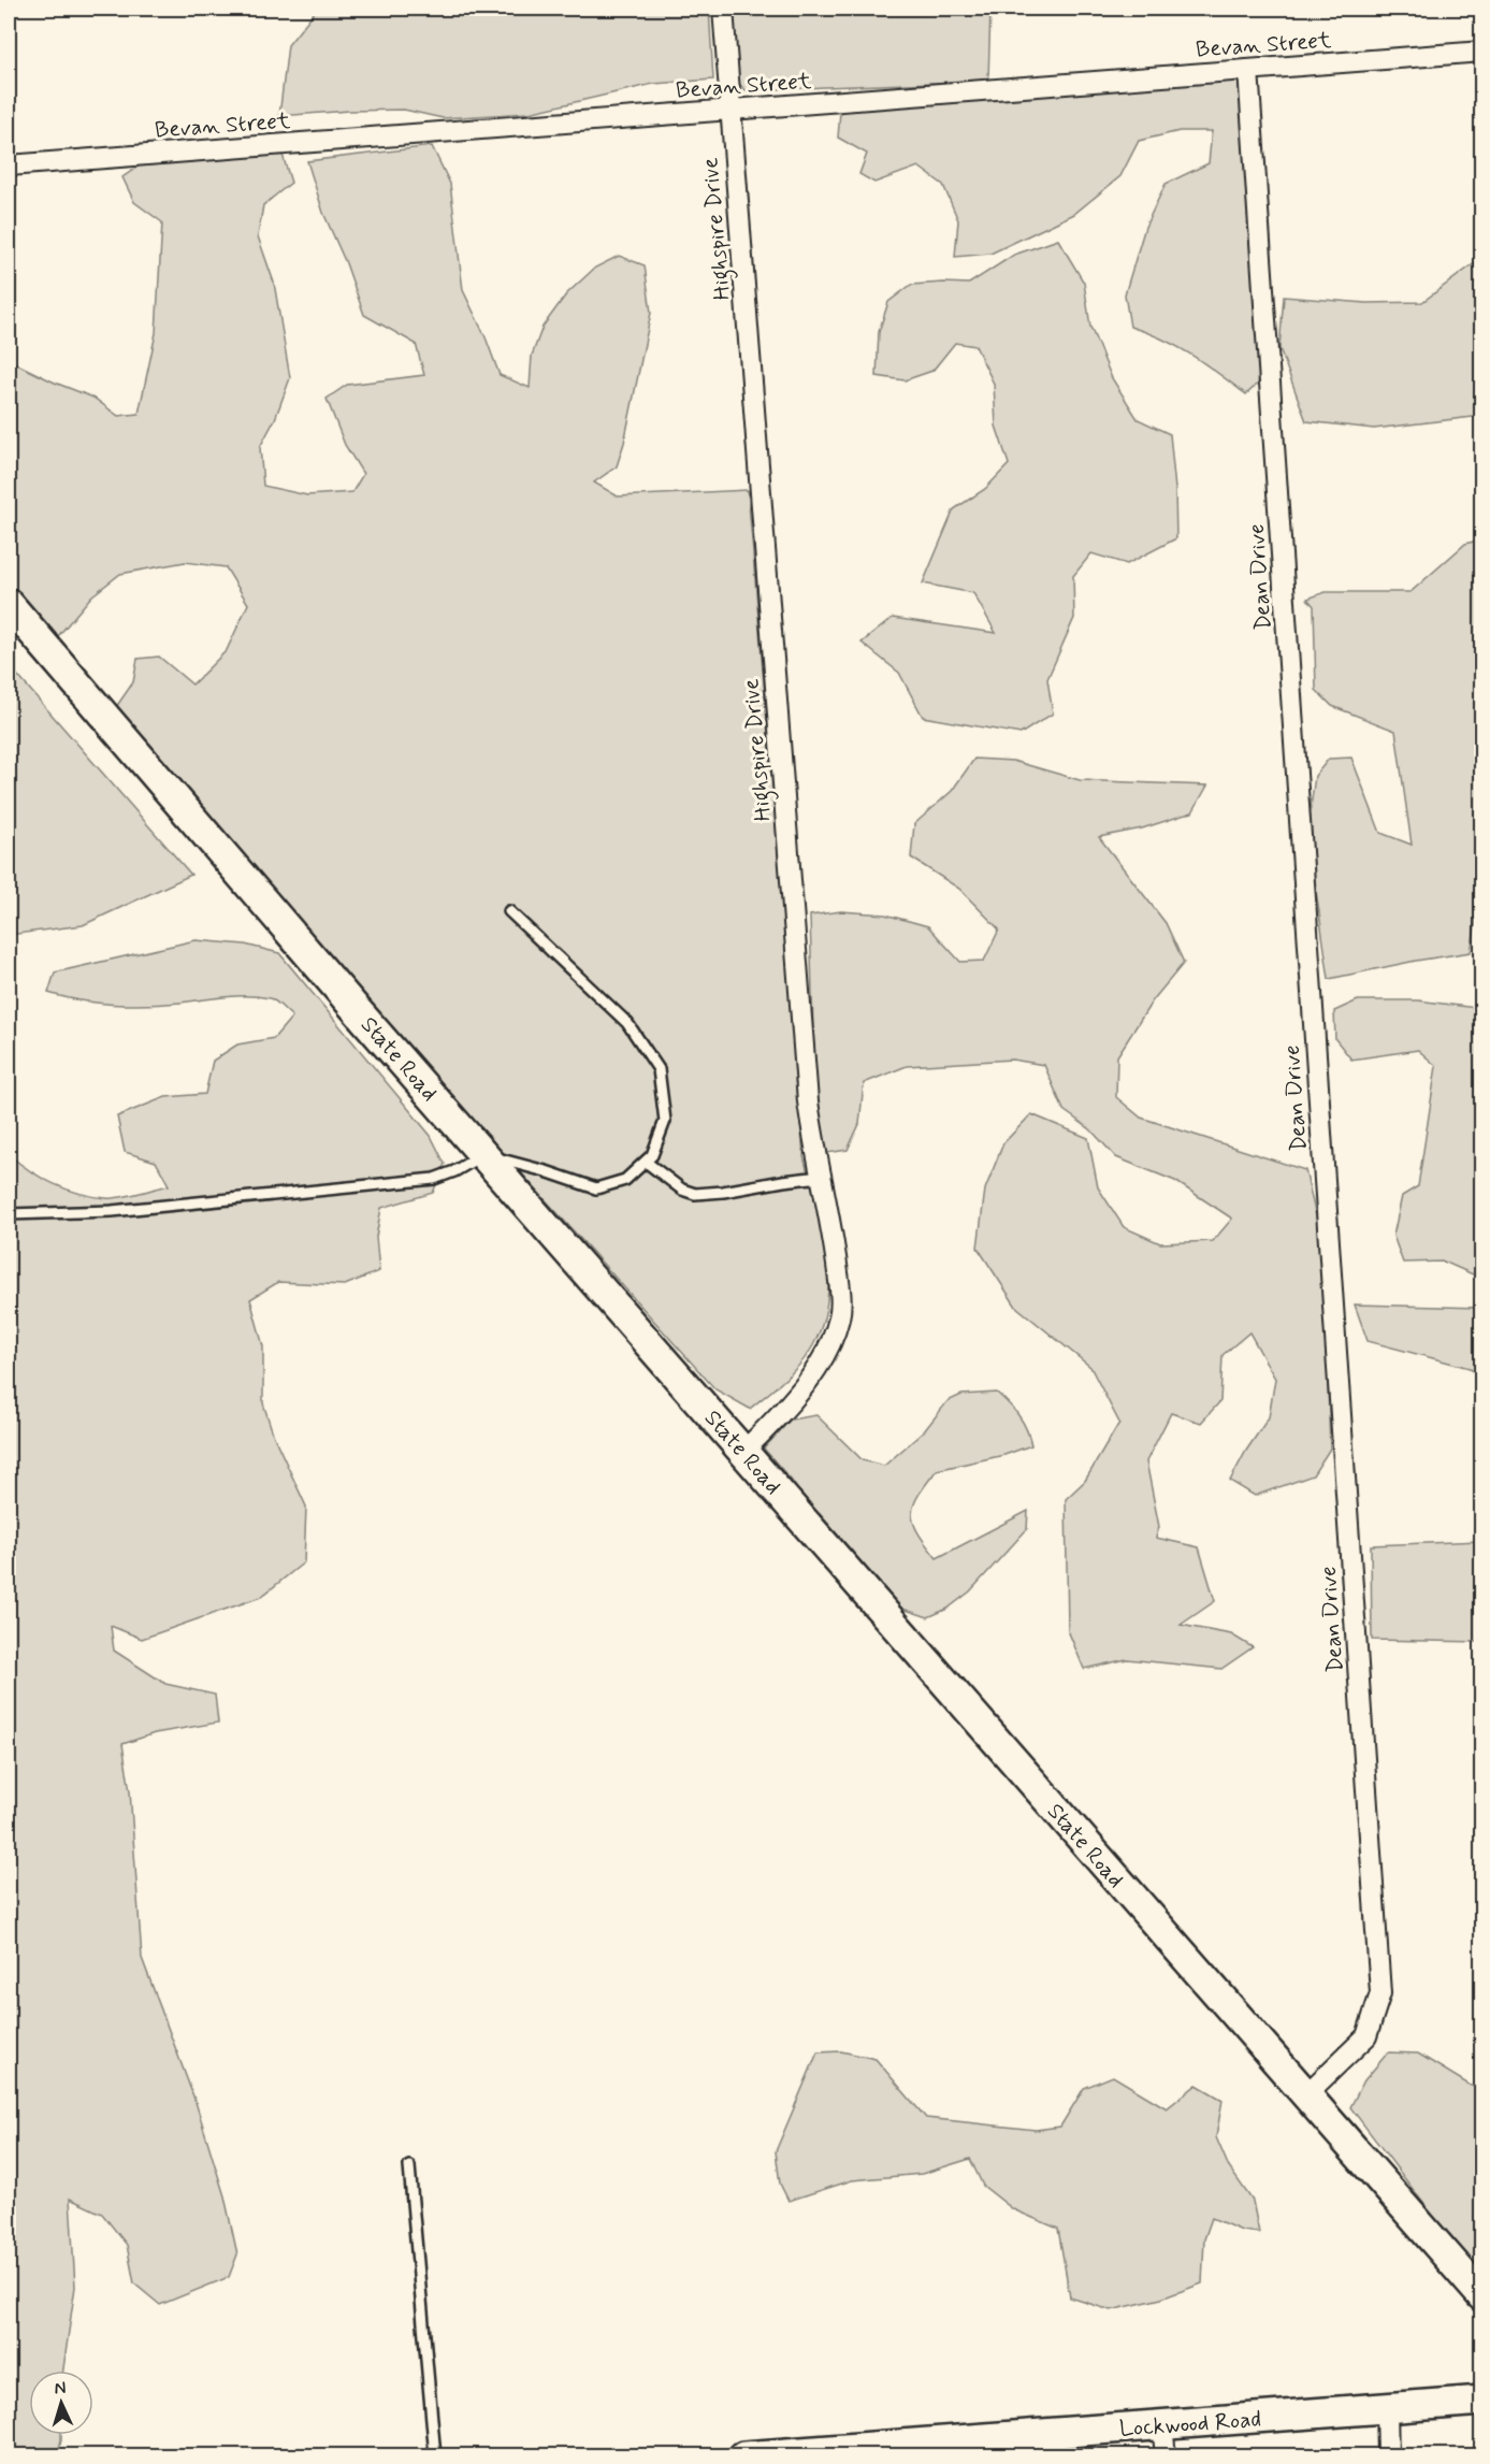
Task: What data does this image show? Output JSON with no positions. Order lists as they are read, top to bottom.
{
  "streets": {
    "street": [
      "Bevan Street",
      "Highspire Drive",
      "Dean Drive",
      "State Road",
      "Lockwood Road"
    ]
  },
  "crossings": [
    ["Bevan Street", "Highspire Drive"],
    ["Bevan Street", "Dean Drive"],
    ["Highspire Drive", "State Road"],
    ["Dean Drive", "State Road"]
  ],
  "north": "top"
}
